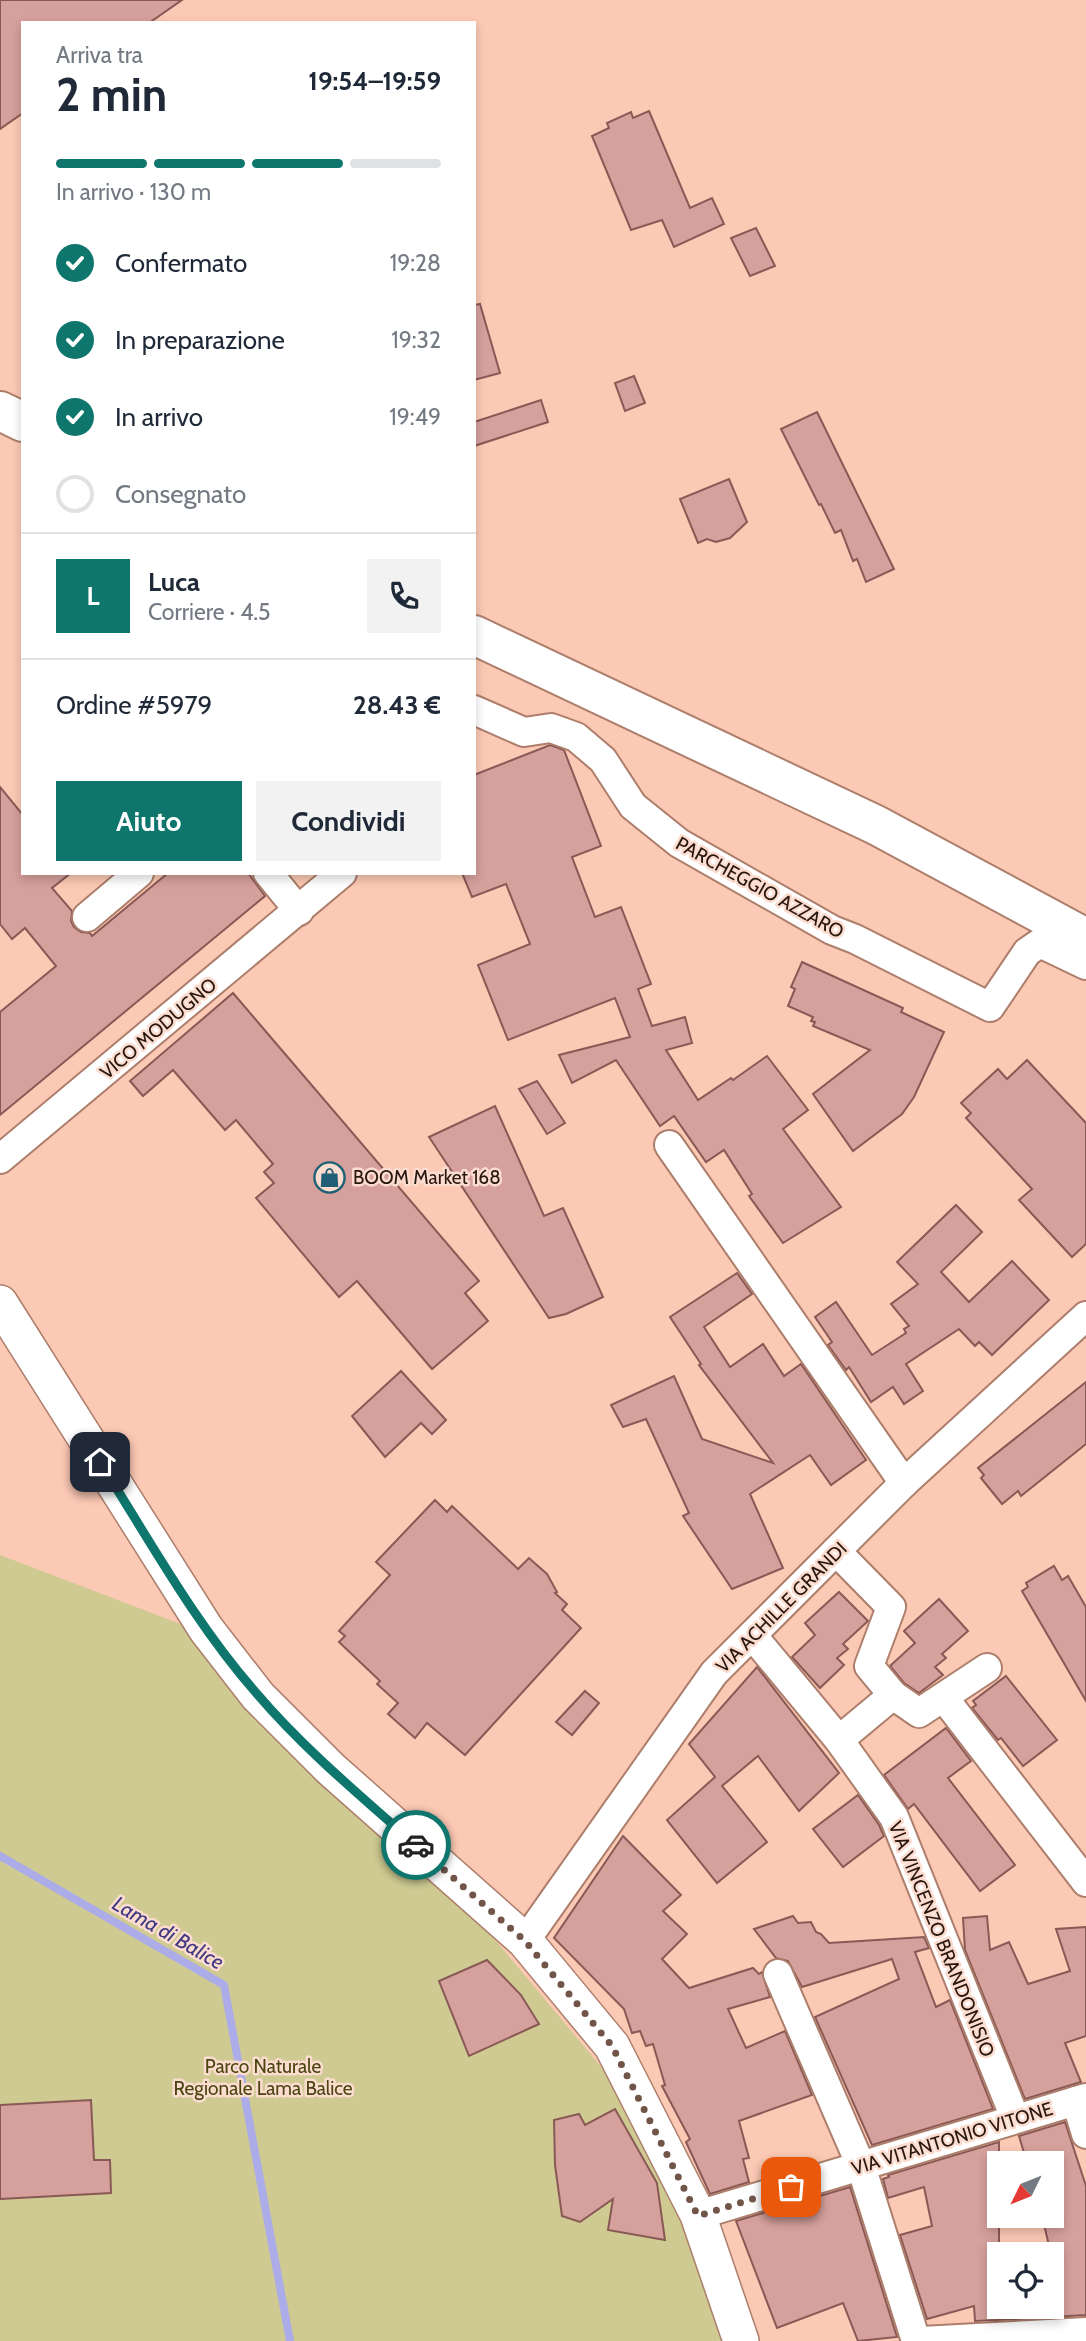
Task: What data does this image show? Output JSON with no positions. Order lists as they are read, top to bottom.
{
  "streets": {
    "street": [
      "PARCHEGGIO AZZARO",
      "VICO MODUGNO",
      "VIA ACHILLE GRANDI",
      "VIA VINCENZO BRANDONISIO",
      "VIA VITANTONIO VITONE"
    ]
  },
  "crossings": [
    ["VIA ACHILLE GRANDI", "VIA VINCENZO BRANDONISIO"],
    ["VIA VINCENZO BRANDONISIO", "VIA VITANTONIO VITONE"]
  ],
  "water": ["Lama di Balice"],
  "parks": ["Parco Naturale Regionale Lama Balice"],
  "places": {
    "shop": ["BOOM Market 168"]
  },
  "north": "bottom left",
  "page": {
    "heading": ["2 min", "Arriva tra", "19:54–19:59"],
    "panel": [
      "Luca",
      "Corriere · 4.5",
      "Ordine #5979",
      "28.43 €"
    ],
    "bar": "In arrivo · 130 m",
    "list": [
      ["Confermato", "19:28"],
      ["In preparazione", "19:32"],
      ["In arrivo", "19:49"],
      "Consegnato"
    ],
    "round": "L",
    "buttons": ["Aiuto", "Condividi"]
  }
}
